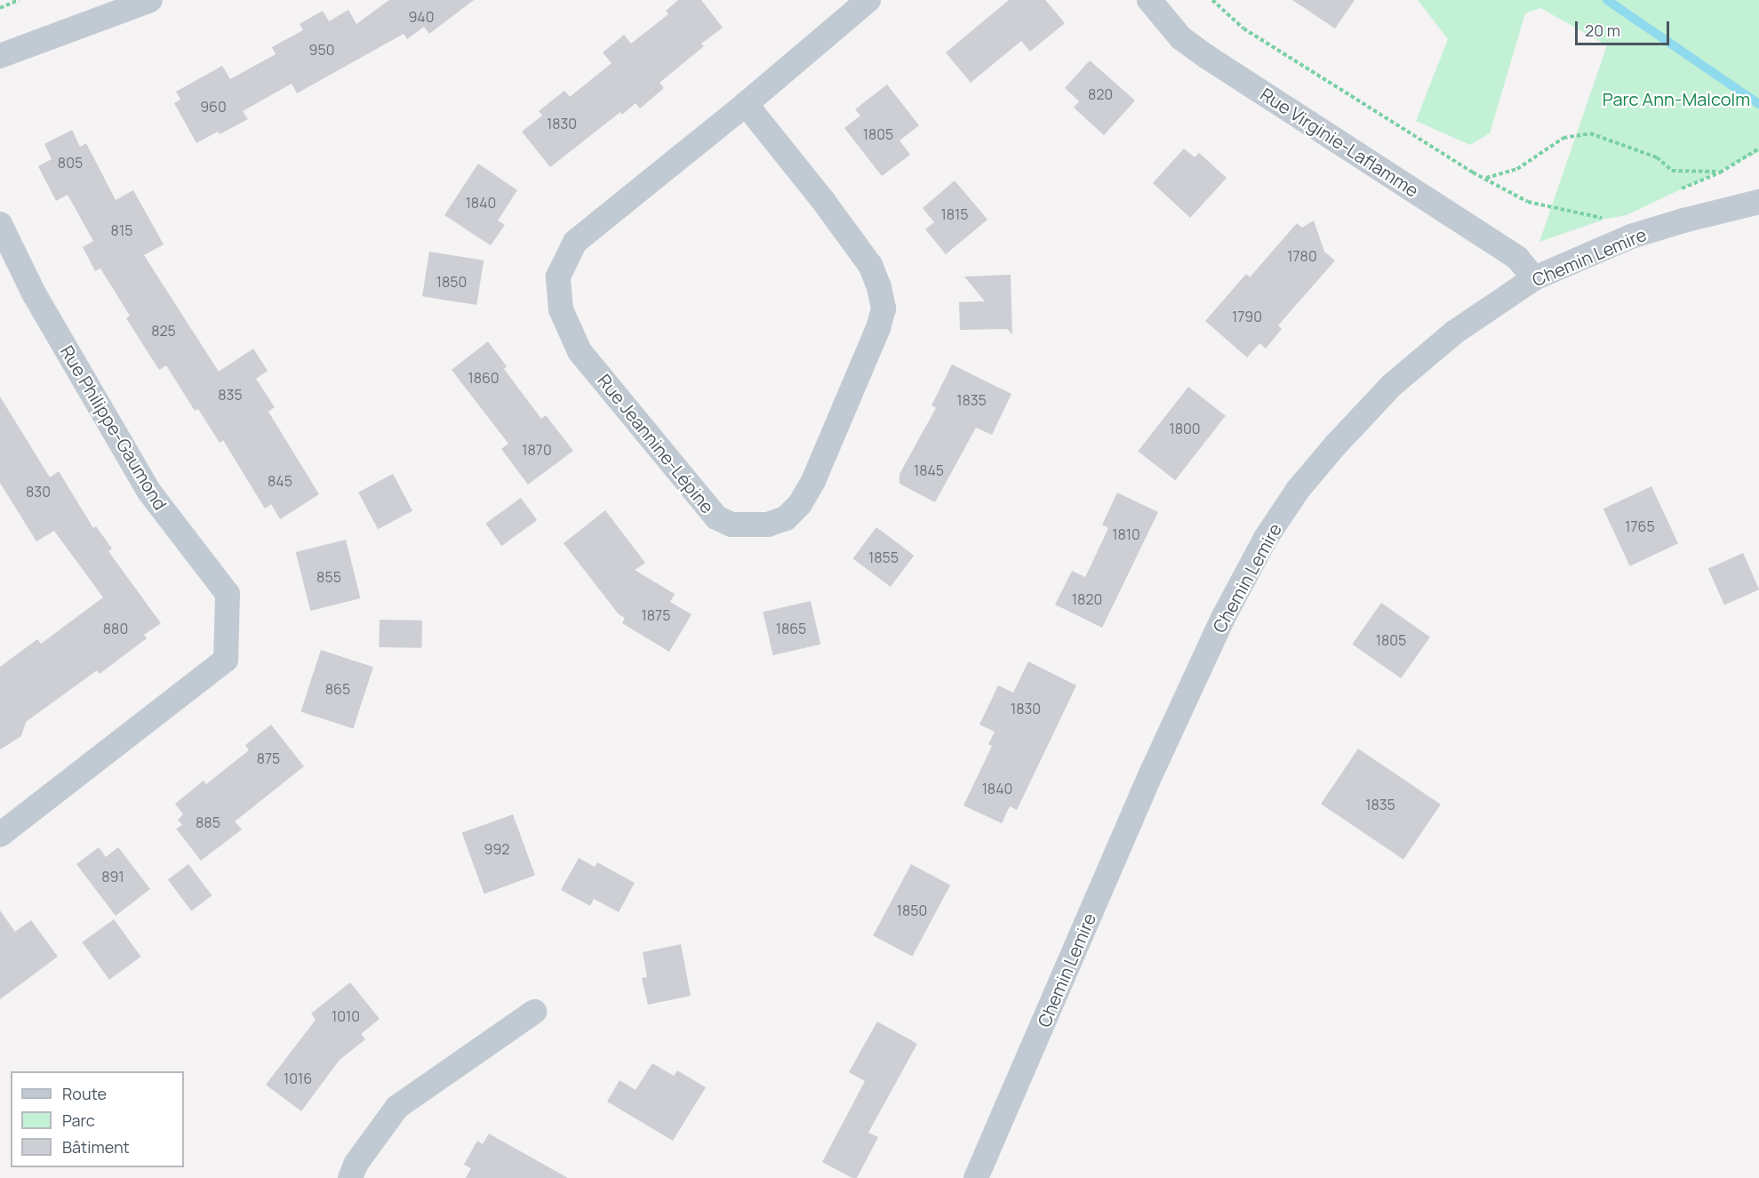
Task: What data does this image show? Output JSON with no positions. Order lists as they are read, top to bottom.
{
  "streets": {
    "street": [
      "Rue Virginie-Laflamme",
      "Chemin Lemire",
      "Rue Philippe-Gaumond",
      "Rue Jeannine-Lépine"
    ]
  },
  "crossings": [
    ["Rue Virginie-Laflamme", "Chemin Lemire"]
  ],
  "parks": ["Parc Ann-Malcolm"],
  "house_numbers": [
    "940",
    "950",
    "820",
    "960",
    "1830",
    "1805",
    "805",
    "1840",
    "1815",
    "815",
    "1780",
    "1850",
    "1790",
    "825",
    "1860",
    "835",
    "1835",
    "1800",
    "1870",
    "1845",
    "845",
    "830",
    "1765",
    "1810",
    "1855",
    "855",
    "1820",
    "1875",
    "880",
    "1865",
    "1805",
    "865",
    "1830",
    "875",
    "1840",
    "1835",
    "885",
    "992",
    "891",
    "1850",
    "1010",
    "1016"
  ],
  "legend": ["Route", "Parc", "Bâtiment"],
  "scale_bar": "20 m"
}
